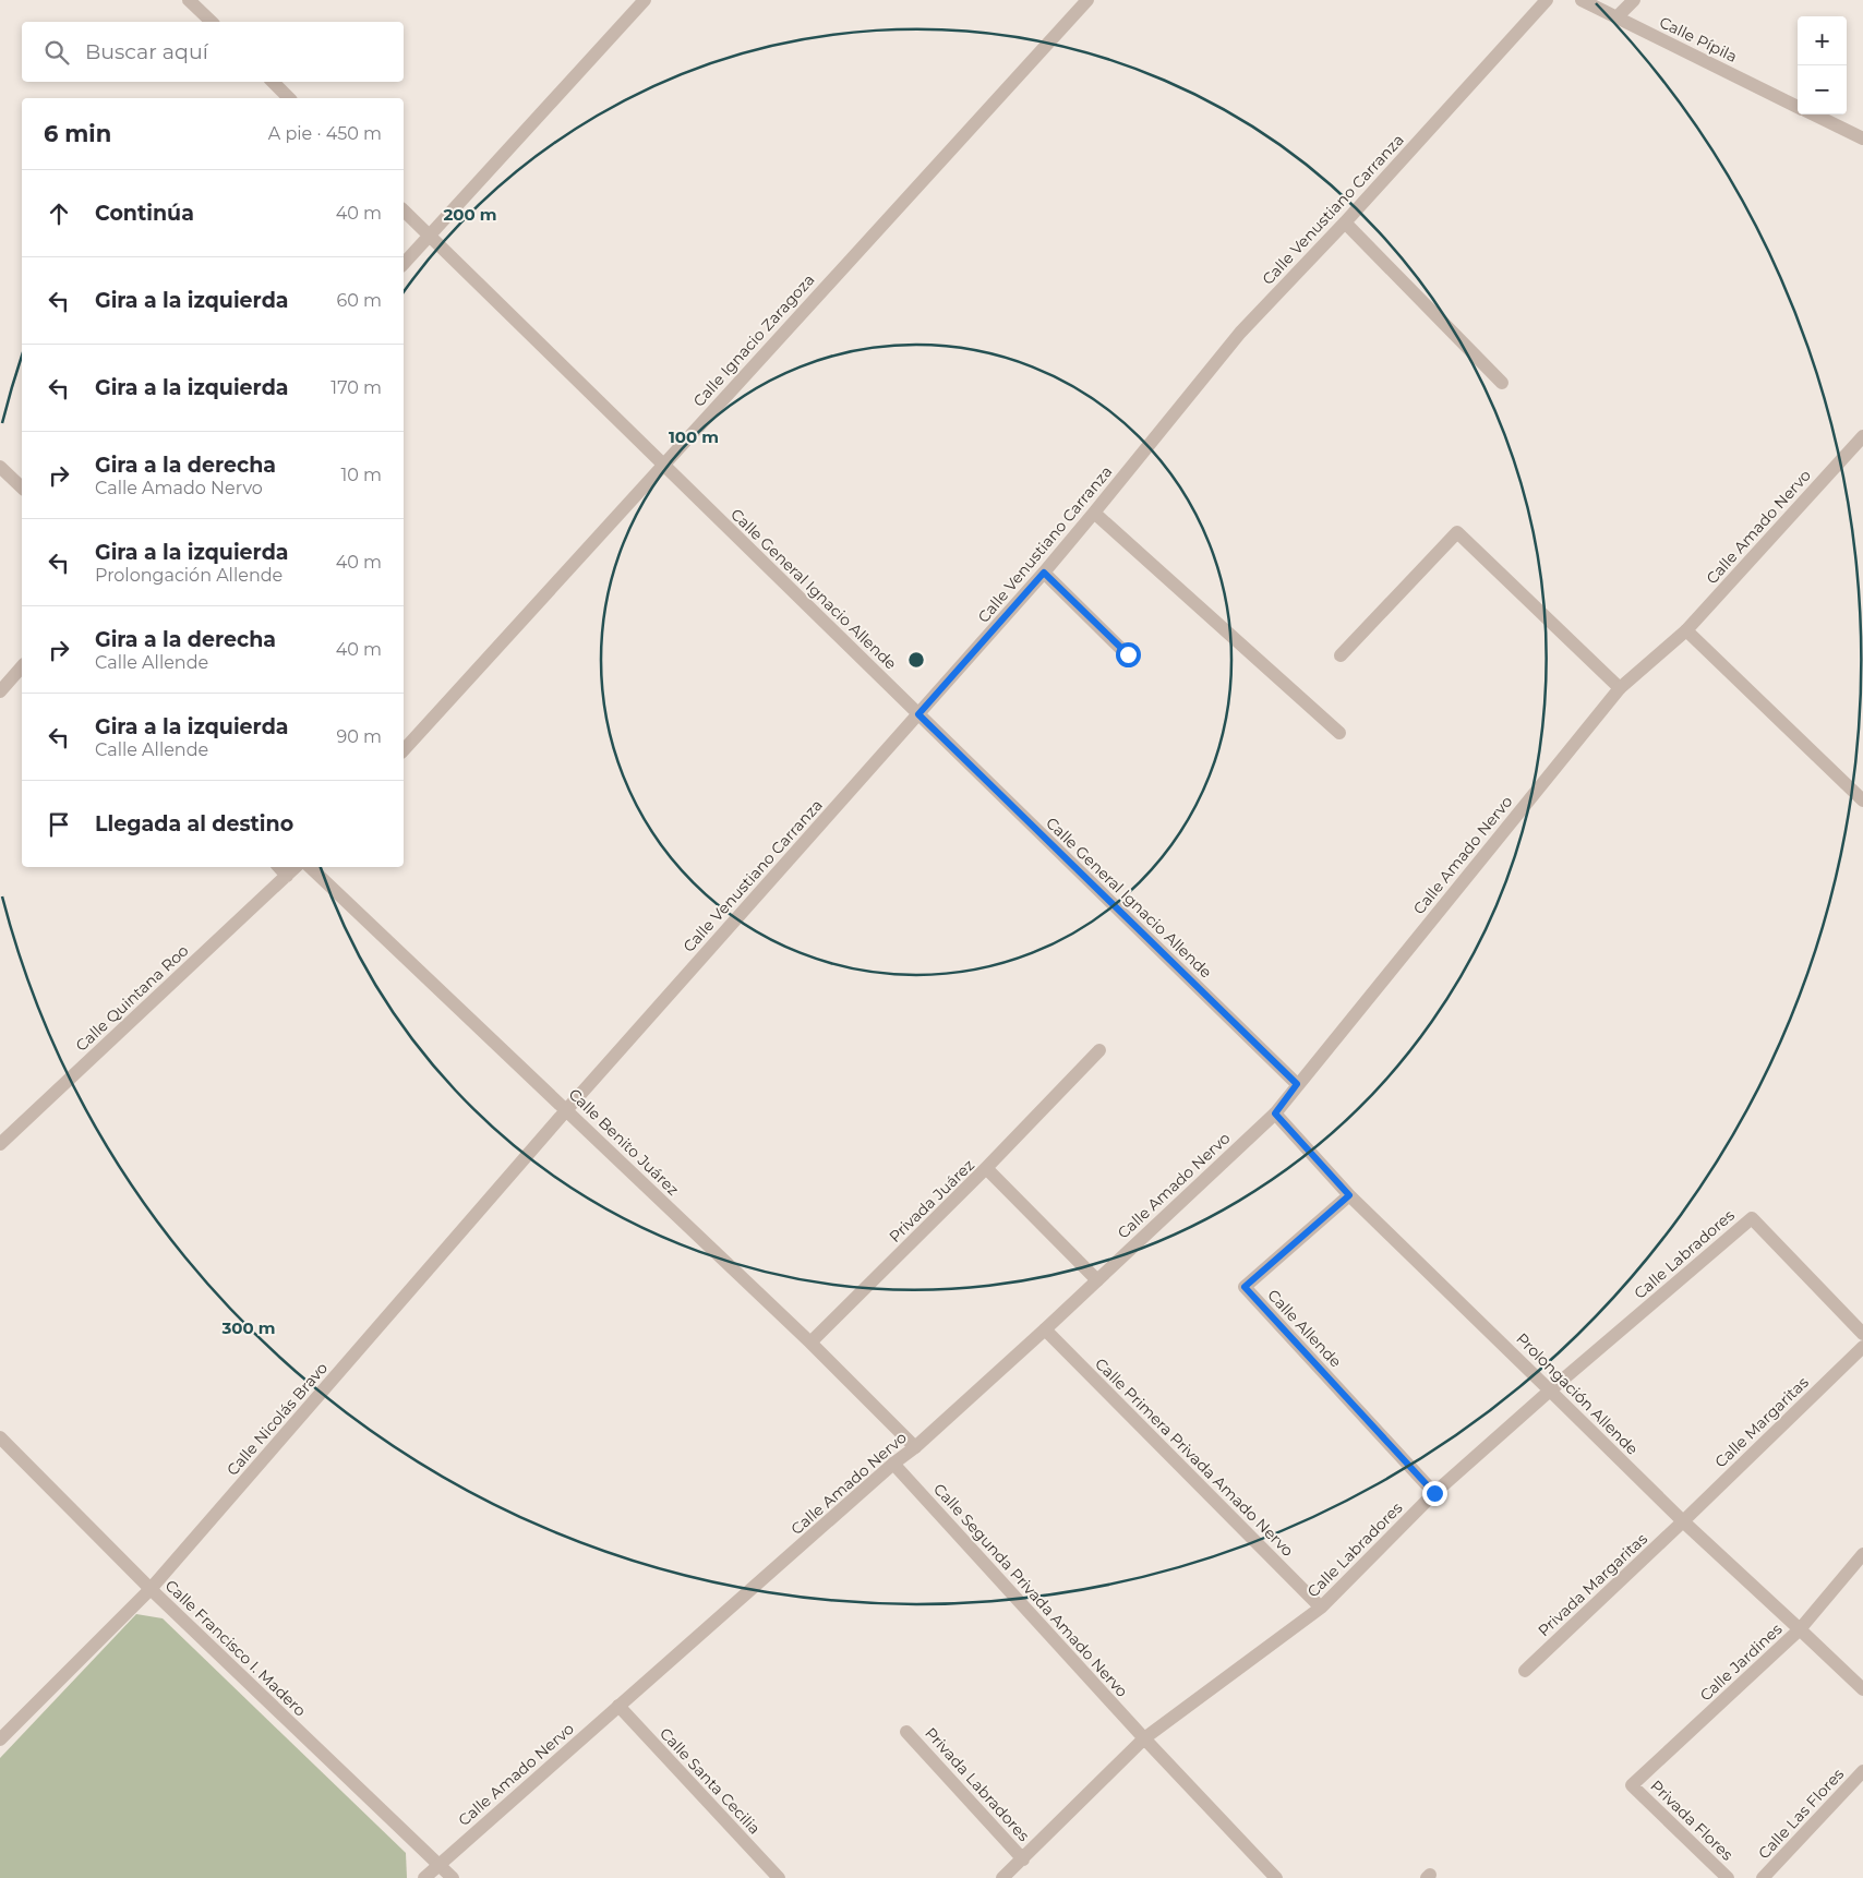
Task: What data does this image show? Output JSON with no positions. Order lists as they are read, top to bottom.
{
  "streets": {
    "street": [
      "Calle Pípila",
      "Calle Venustiano Carranza",
      "Calle Ignacio Zaragoza",
      "Calle Amado Nervo",
      "Calle General Ignacio Allende",
      "Calle Quintana Roo",
      "Calle Benito Juárez",
      "Privada Juárez",
      "Calle Labradores",
      "Calle Allende",
      "Prolongación Allende",
      "Calle Nicolás Bravo",
      "Calle Margaritas",
      "Calle Primera Privada Amado Nervo",
      "Privada Margaritas",
      "Calle Segunda Privada Amado Nervo",
      "Calle Francisco I. Madero",
      "Calle Jardines",
      "Calle Santa Cecilia",
      "Privada Labradores",
      "Calle Las Flores",
      "Privada Flores"
    ]
  },
  "crossings": [
    ["Calle Venustiano Carranza", "Calle General Ignacio Allende"],
    ["Calle Venustiano Carranza", "Calle Benito Juárez"],
    ["Calle Venustiano Carranza", "Calle Nicolás Bravo"],
    ["Calle Ignacio Zaragoza", "Calle General Ignacio Allende"],
    ["Calle Amado Nervo", "Calle General Ignacio Allende"],
    ["Calle Amado Nervo", "Calle Benito Juárez"],
    ["Calle Amado Nervo", "Privada Juárez"],
    ["Calle Amado Nervo", "Prolongación Allende"],
    ["Calle Amado Nervo", "Calle Primera Privada Amado Nervo"],
    ["Calle Amado Nervo", "Calle Segunda Privada Amado Nervo"],
    ["Calle Amado Nervo", "Calle Francisco I. Madero"],
    ["Calle Amado Nervo", "Calle Santa Cecilia"],
    ["Calle Benito Juárez", "Privada Juárez"],
    ["Calle Benito Juárez", "Calle Nicolás Bravo"],
    ["Calle Labradores", "Calle Allende"],
    ["Calle Labradores", "Prolongación Allende"],
    ["Calle Labradores", "Calle Primera Privada Amado Nervo"],
    ["Calle Labradores", "Calle Segunda Privada Amado Nervo"],
    ["Calle Labradores", "Privada Labradores"],
    ["Calle Allende", "Prolongación Allende"],
    ["Prolongación Allende", "Calle Margaritas"],
    ["Prolongación Allende", "Privada Margaritas"],
    ["Prolongación Allende", "Calle Jardines"],
    ["Calle Nicolás Bravo", "Calle Francisco I. Madero"],
    ["Calle Margaritas", "Privada Margaritas"],
    ["Calle Jardines", "Privada Flores"]
  ],
  "page": {
    "map_buttons": ["+", "−"],
    "search": "Buscar aquí",
    "heading": ["6 min", "A pie · 450 m"],
    "list": [
      ["Continúa", "40 m"],
      ["Gira a la izquierda", "60 m"],
      ["Gira a la izquierda", "170 m"],
      ["Gira a la derecha", "Calle Amado Nervo", "10 m"],
      ["Gira a la izquierda", "Prolongación Allende", "40 m"],
      ["Gira a la derecha", "Calle Allende", "40 m"],
      ["Gira a la izquierda", "Calle Allende", "90 m"],
      "Llegada al destino"
    ]
  },
  "rings": ["200 m", "100 m", "300 m"]
}
